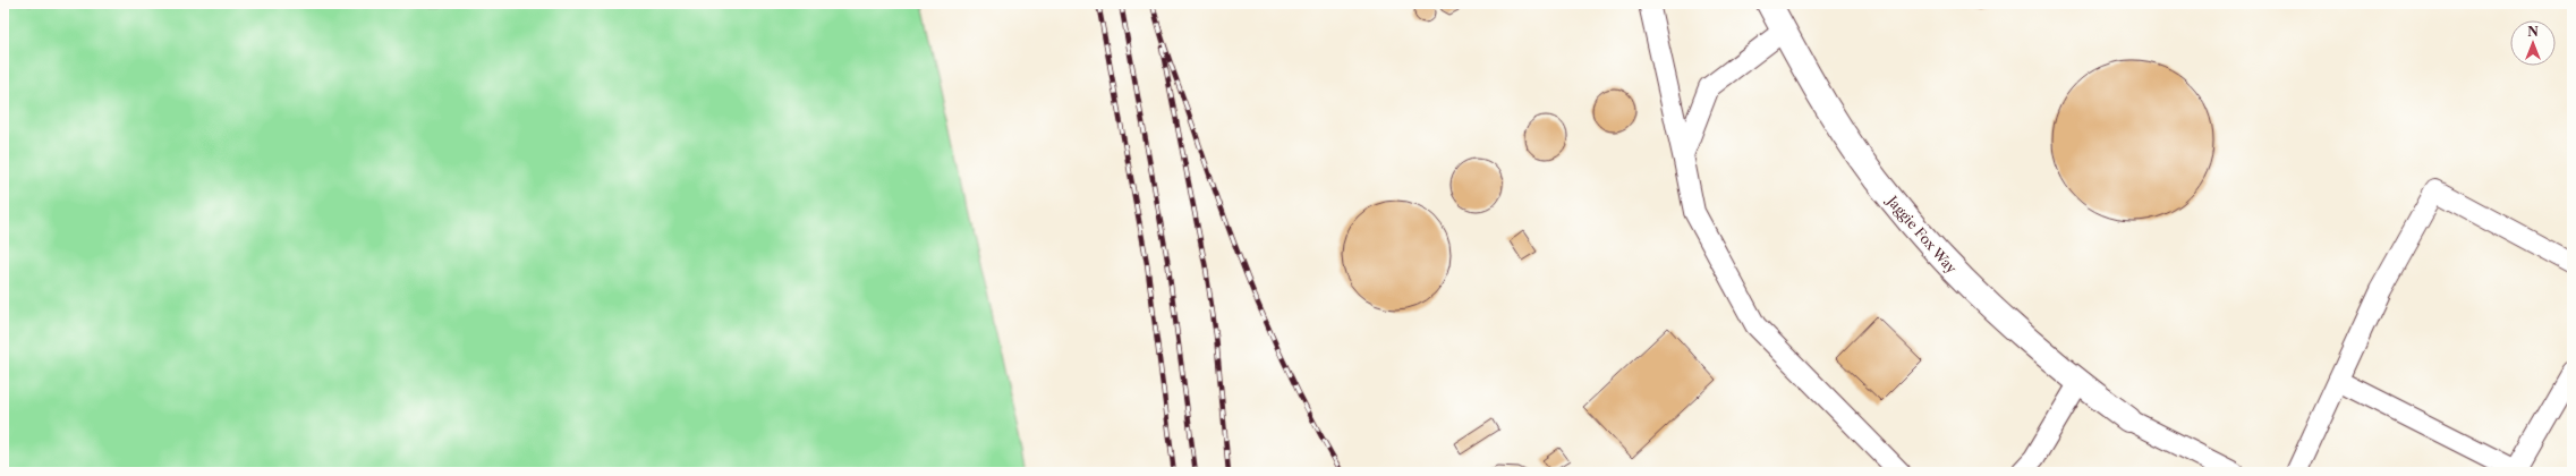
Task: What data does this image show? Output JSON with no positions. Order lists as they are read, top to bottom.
{
  "streets": {
    "street": ["Jaggie Fox Way"]
  },
  "north": "top"
}
